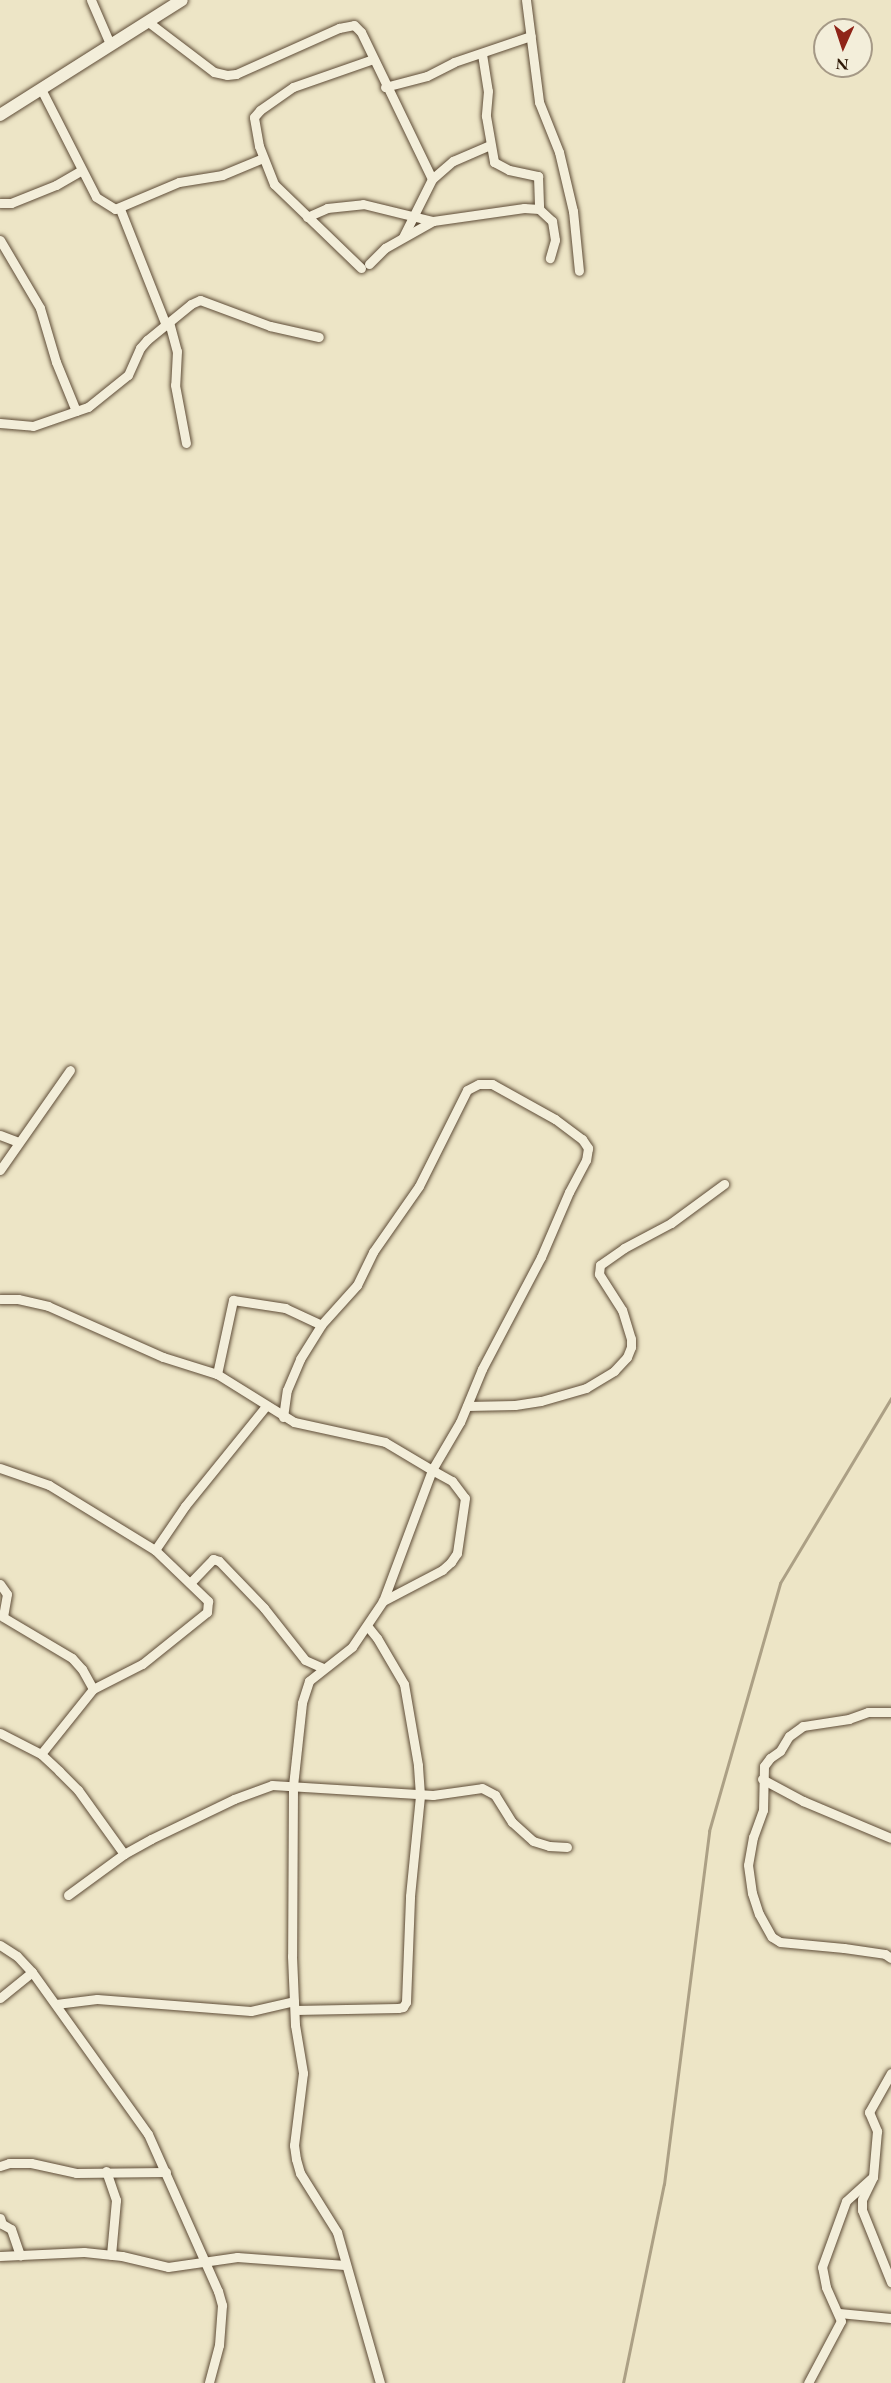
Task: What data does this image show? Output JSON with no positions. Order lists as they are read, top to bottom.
{
  "north": "bottom"
}
